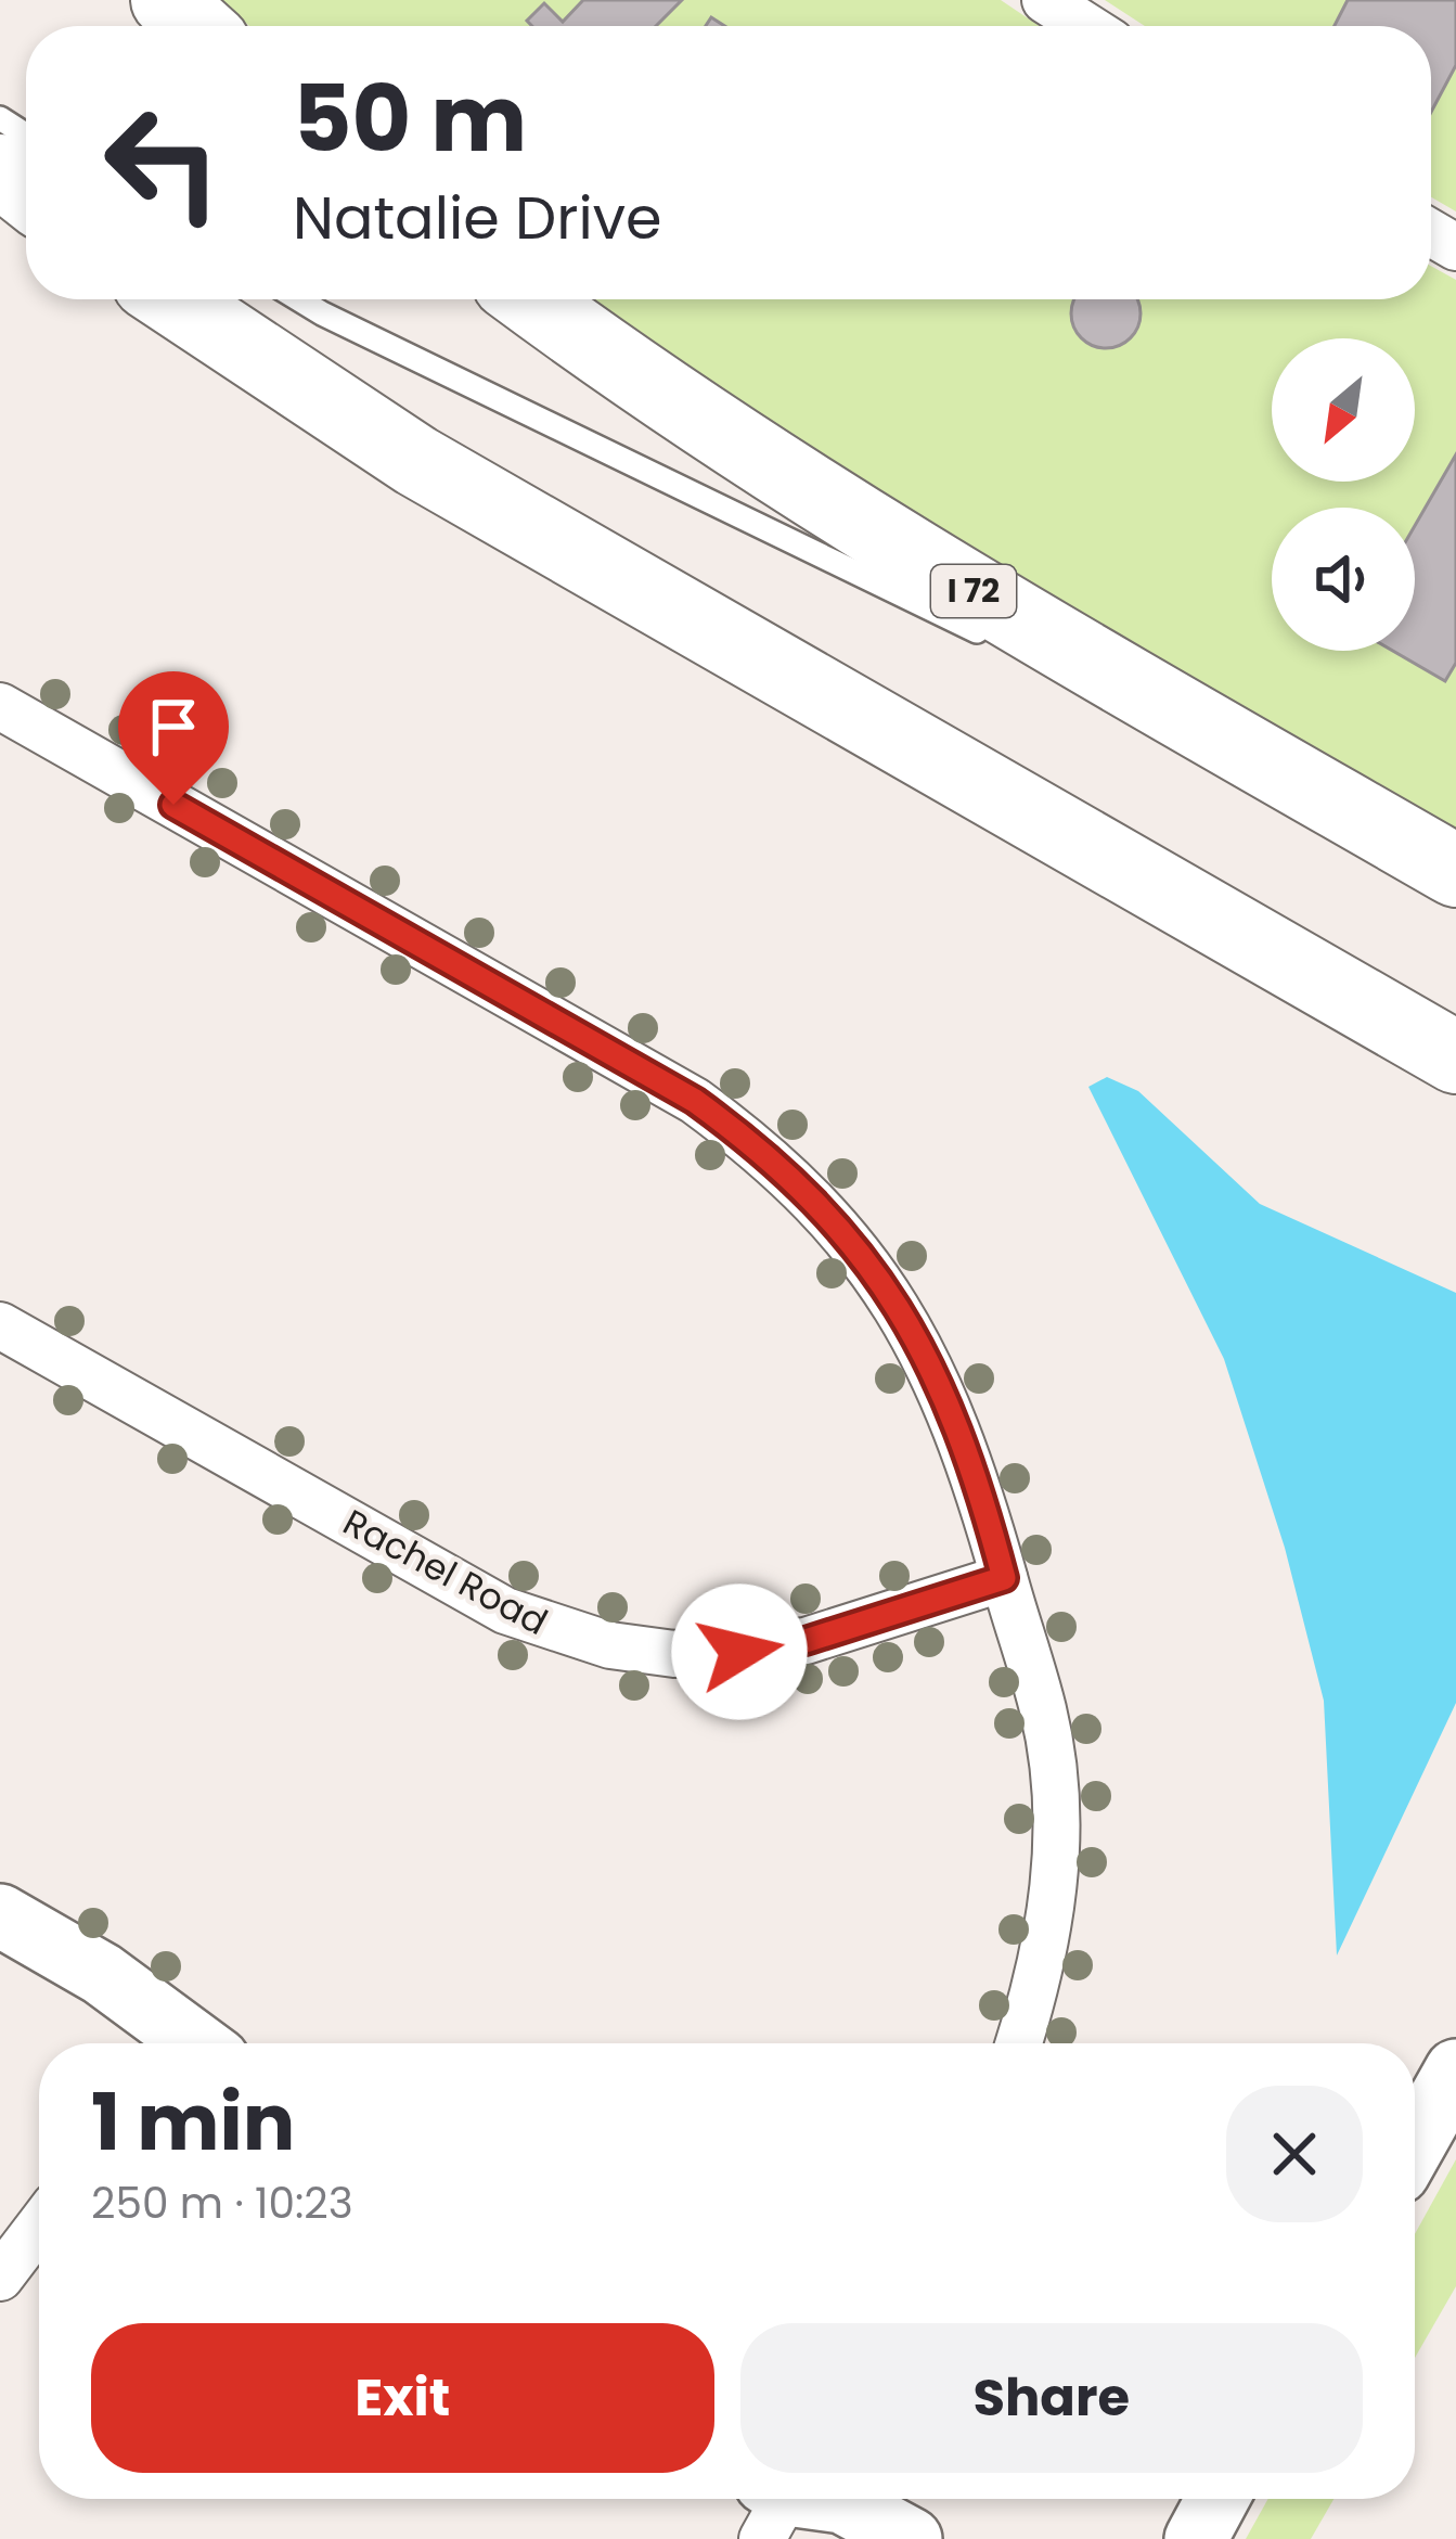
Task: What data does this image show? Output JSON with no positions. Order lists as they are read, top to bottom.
{
  "streets": {
    "highway": ["I 72"],
    "street": ["Rachel Road"]
  },
  "north": "bottom left",
  "page": {
    "turn": ["50 m", "Natalie Drive"],
    "heading": ["1 min", "250 m · 10:23"],
    "buttons": ["Exit", "Share"]
  }
}
